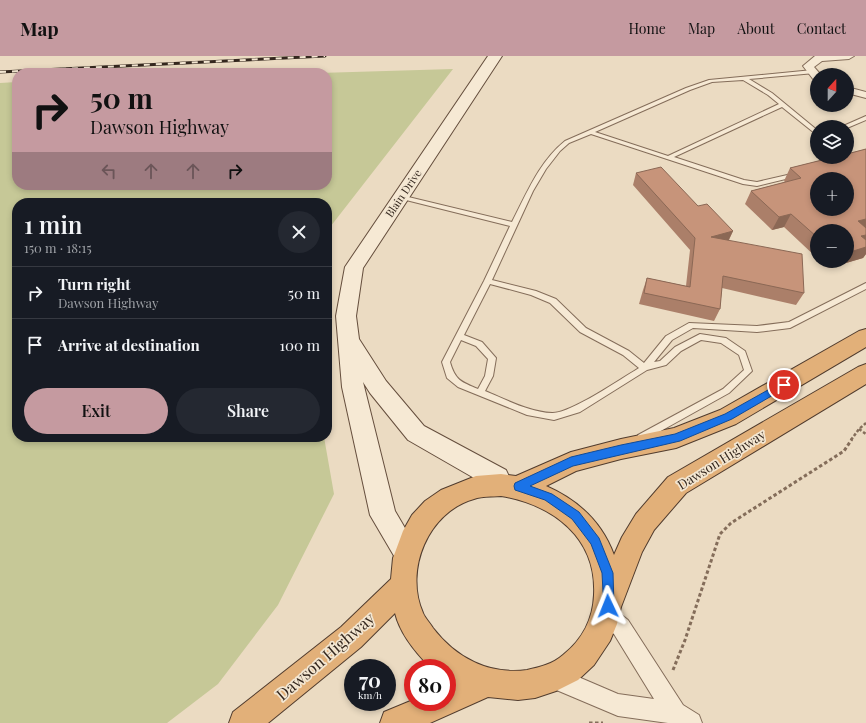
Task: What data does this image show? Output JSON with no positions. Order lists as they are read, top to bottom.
{
  "streets": {
    "highway": ["Dawson Highway"],
    "main road": ["Blain Drive"]
  },
  "north": "top",
  "page": {
    "header": "Map",
    "nav": [
      "Home",
      "Map",
      "About",
      "Contact"
    ],
    "map_buttons": ["+", "−"],
    "turn": ["50 m", "Dawson Highway"],
    "heading": ["1 min", "150 m · 18:15"],
    "list": [
      {
        "name": "Turn right",
        "note": "Dawson Highway",
        "value": "50 m"
      },
      {
        "name": "Arrive at destination",
        "value": "100 m"
      }
    ],
    "buttons": ["Exit", "Share"],
    "speed": "70 km/h",
    "limit": "80"
  }
}
